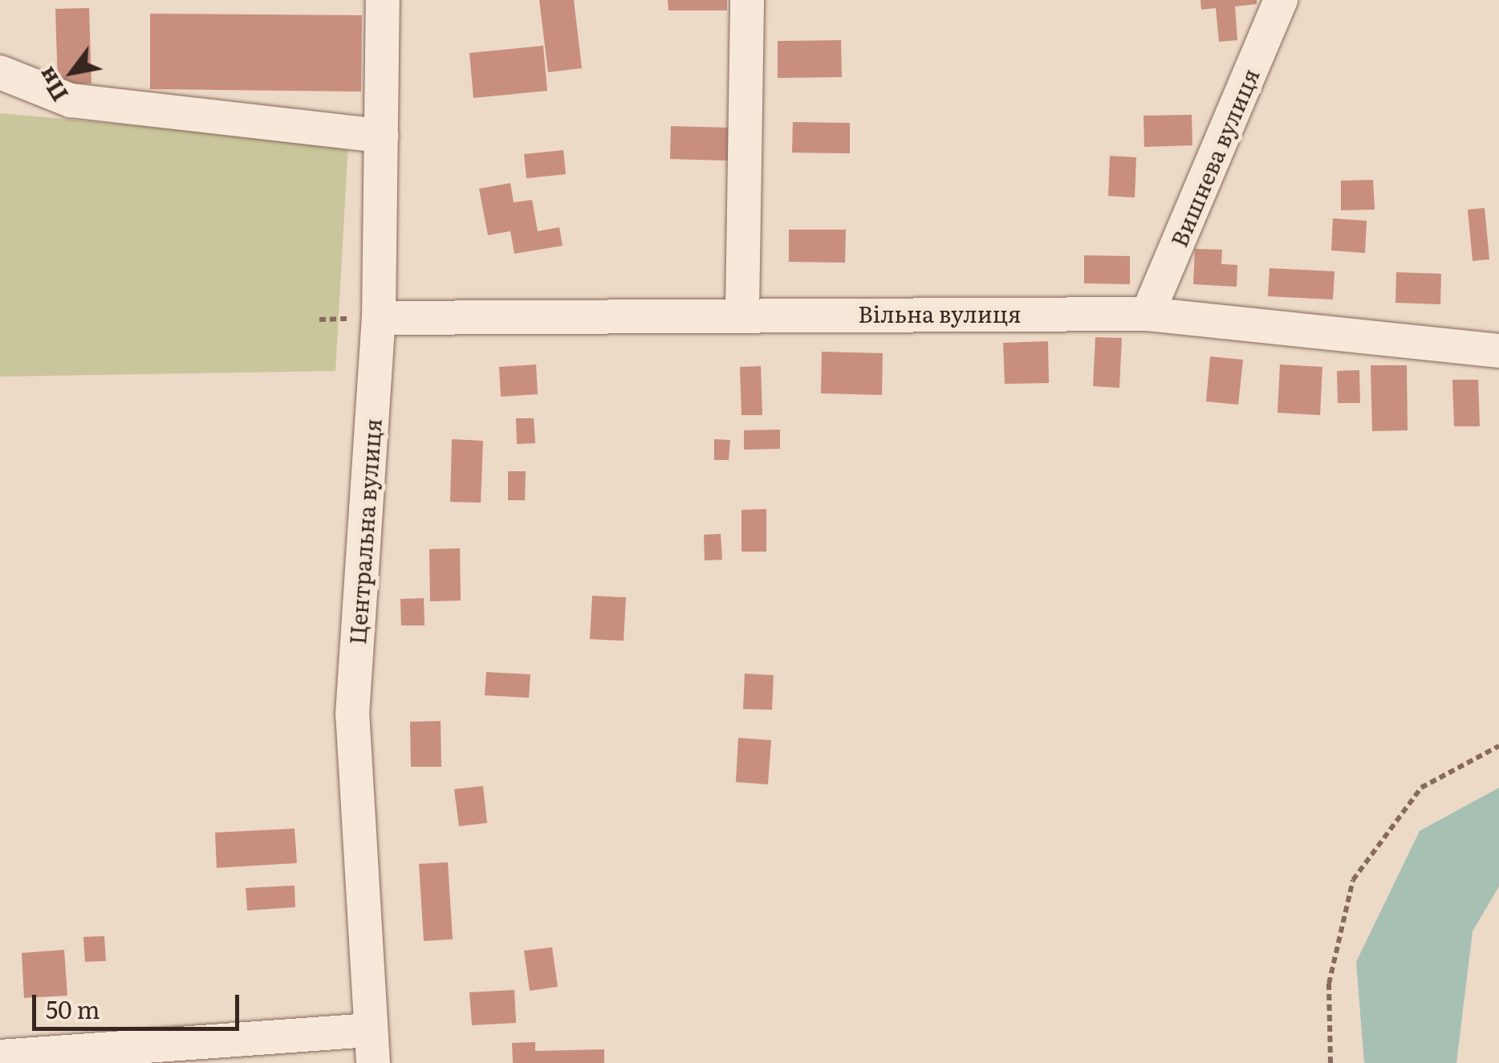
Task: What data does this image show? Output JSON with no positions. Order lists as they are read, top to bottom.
{
  "streets": {
    "street": ["Вишнева вулиця", "Вільна вулиця", "Центральна вулиця"]
  },
  "crossings": [
    ["Вишнева вулиця", "Вільна вулиця"],
    ["Вільна вулиця", "Центральна вулиця"]
  ],
  "scale_bar": "50 m",
  "north": "bottom left"
}
